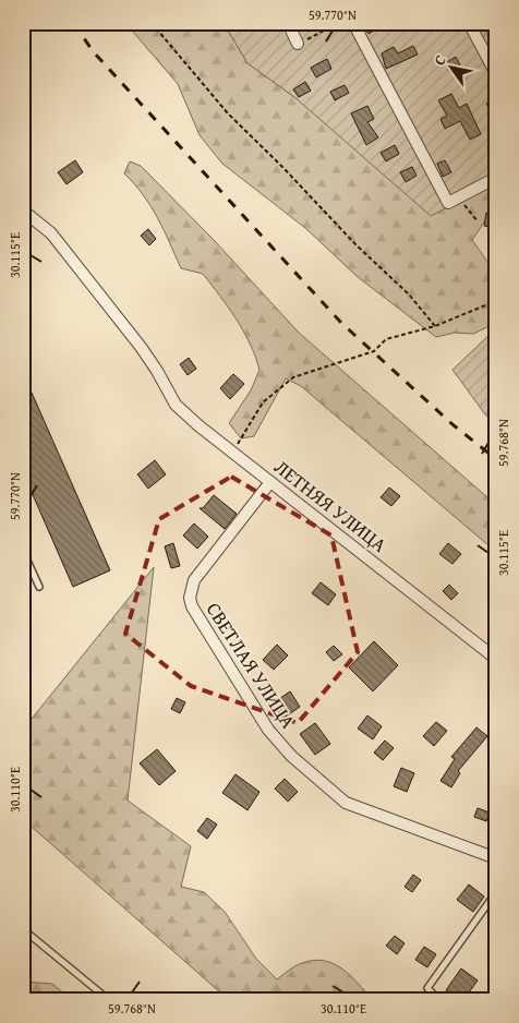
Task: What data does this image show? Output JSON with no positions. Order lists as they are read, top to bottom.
{
  "streets": {
    "street": ["ЛЕТНЯЯ УЛИЦА", "СВЕТЛАЯ УЛИЦА"]
  },
  "crossings": [
    ["ЛЕТНЯЯ УЛИЦА", "СВЕТЛАЯ УЛИЦА"]
  ],
  "north": "top left",
  "coordinates": [
    "59.770°N",
    "30.115°E",
    "59.768°N",
    "30.110°E"
  ]
}
